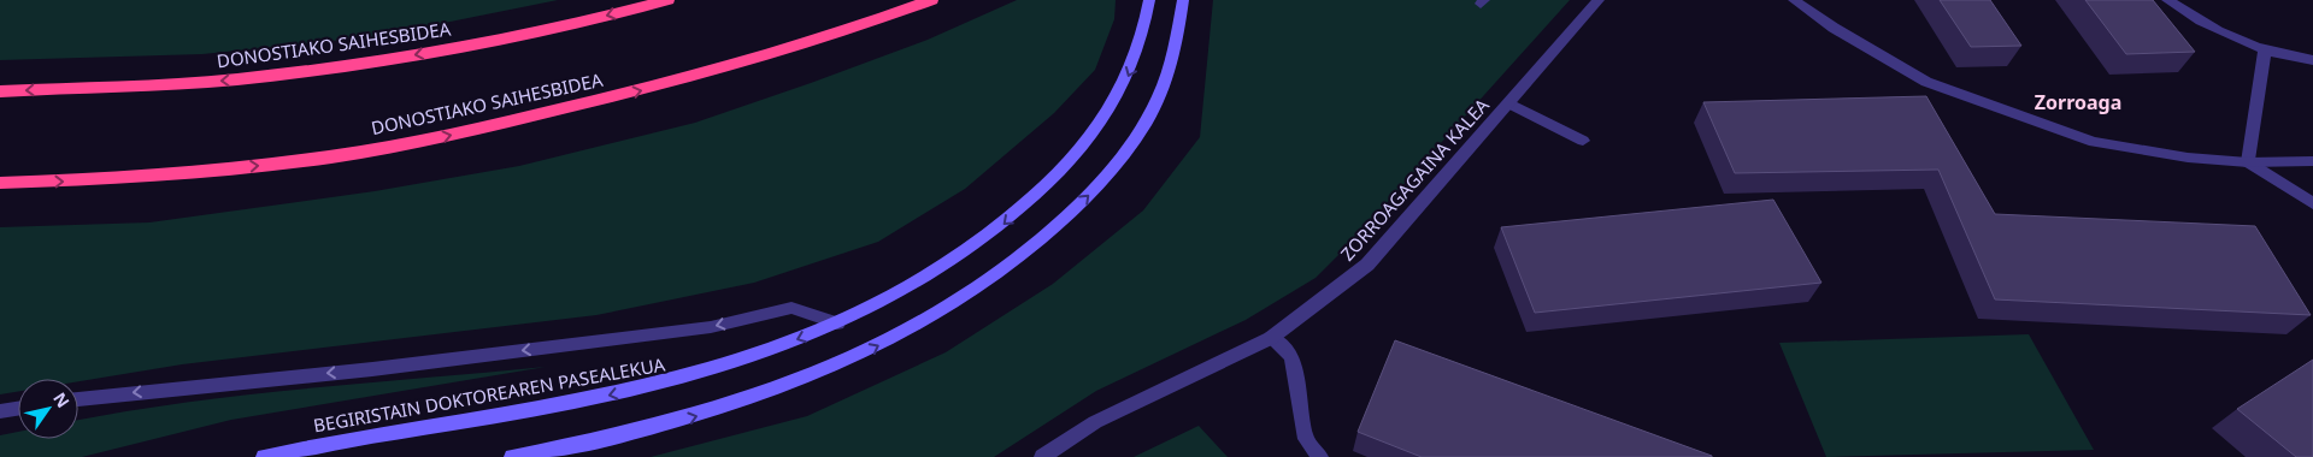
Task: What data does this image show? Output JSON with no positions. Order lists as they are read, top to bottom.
{
  "streets": {
    "highway": ["DONOSTIAKO SAIHESBIDEA"],
    "main road": ["BEGIRISTAIN DOKTOREAREN PASEALEKUA"],
    "street": ["ZORROAGAGAINA KALEA"]
  },
  "districts": ["Zorroaga"],
  "north": "top right"
}
